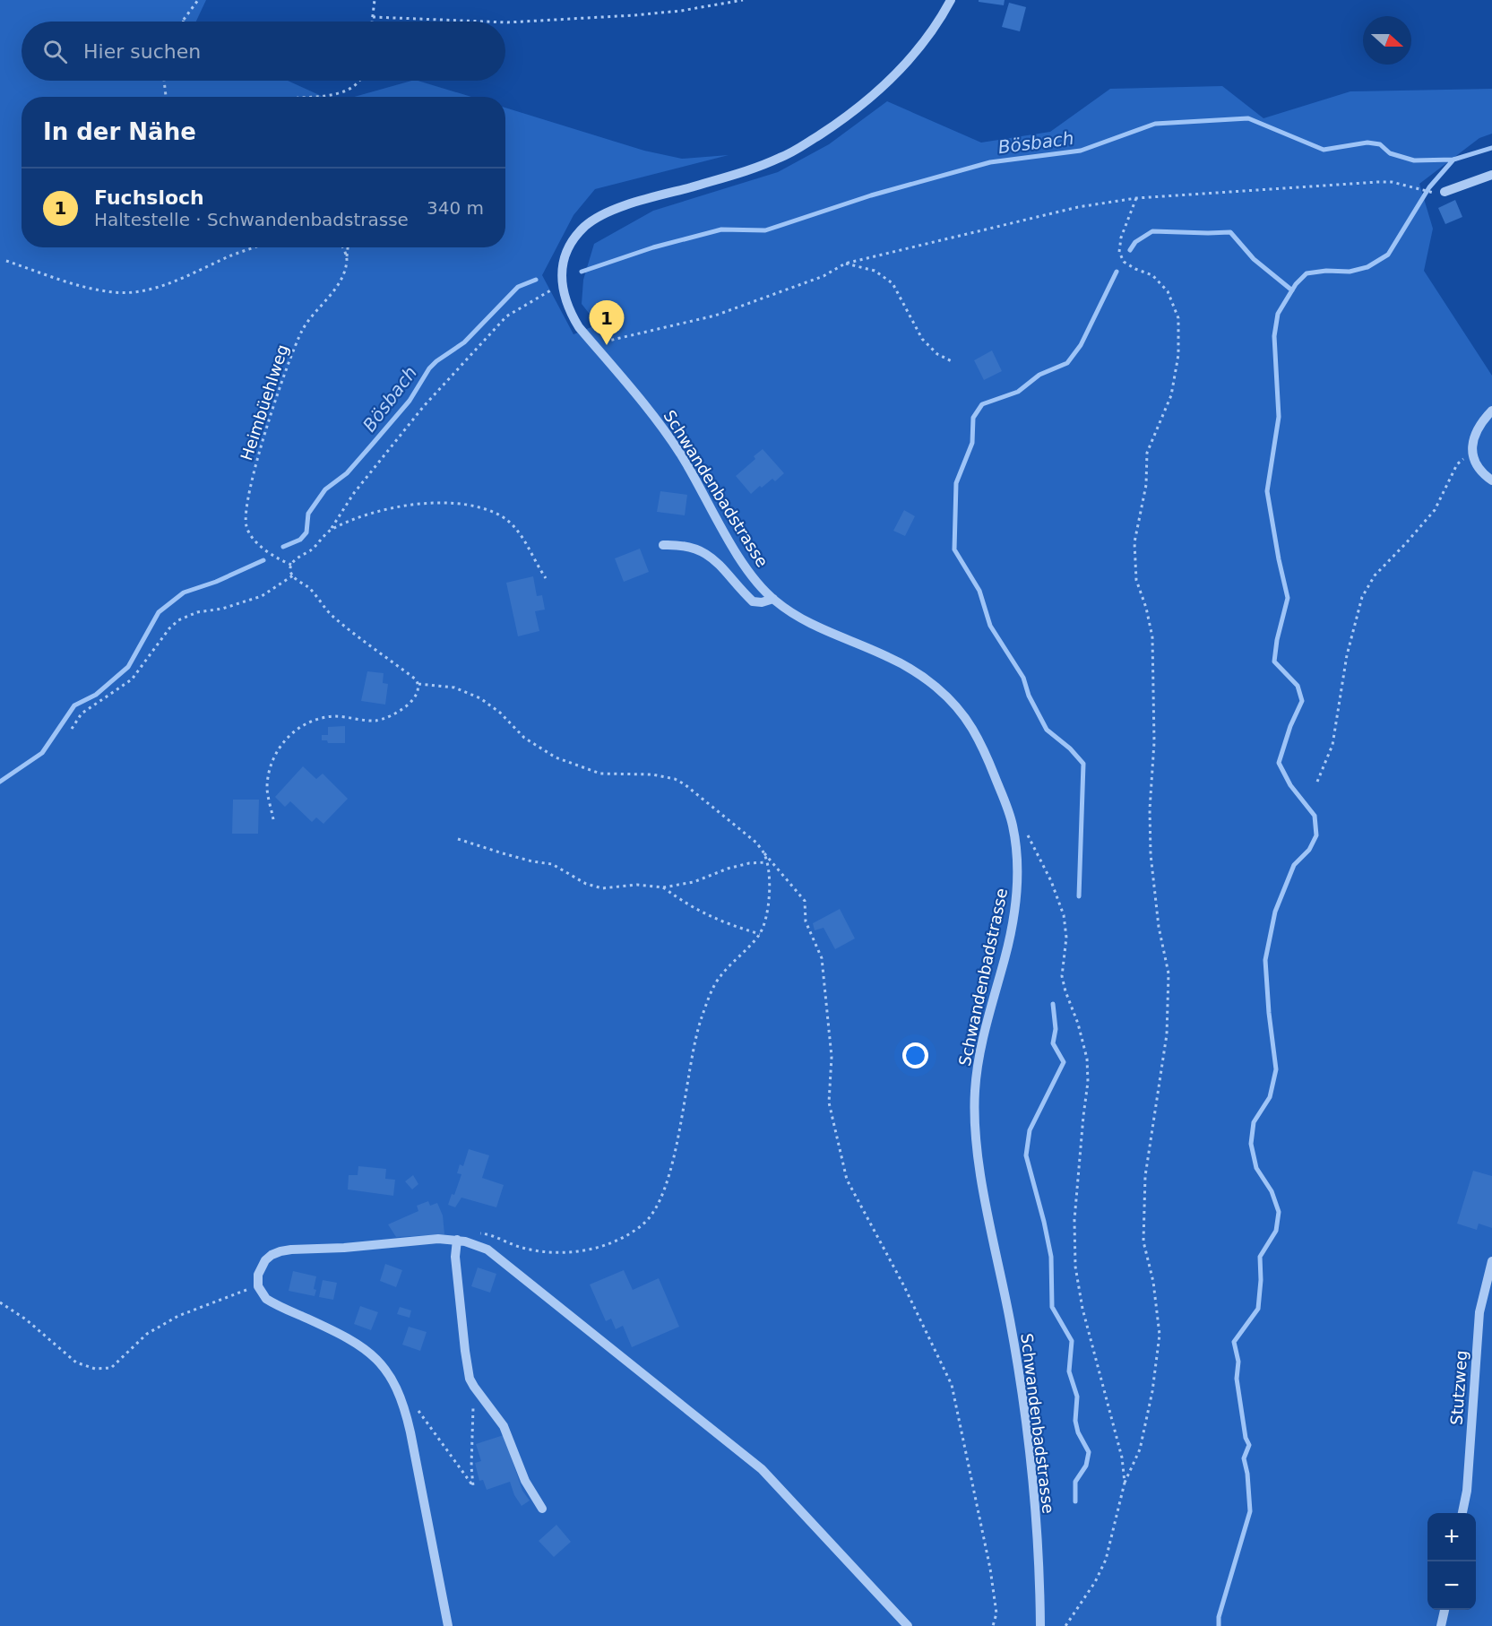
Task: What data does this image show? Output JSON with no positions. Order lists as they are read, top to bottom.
{
  "streets": {
    "street": ["Schwandenbadstrasse", "Stutzweg"],
    "path": ["Heimbüehlweg"]
  },
  "water": ["Bösbach"],
  "north": "right",
  "page": {
    "search": "Hier suchen",
    "heading": "In der Nähe",
    "list": [
      {
        "mark": "1",
        "name": "Fuchsloch",
        "note": "Haltestelle · Schwandenbadstrasse",
        "value": "340 m"
      }
    ],
    "pins": "1",
    "map_buttons": ["+", "−"]
  }
}
